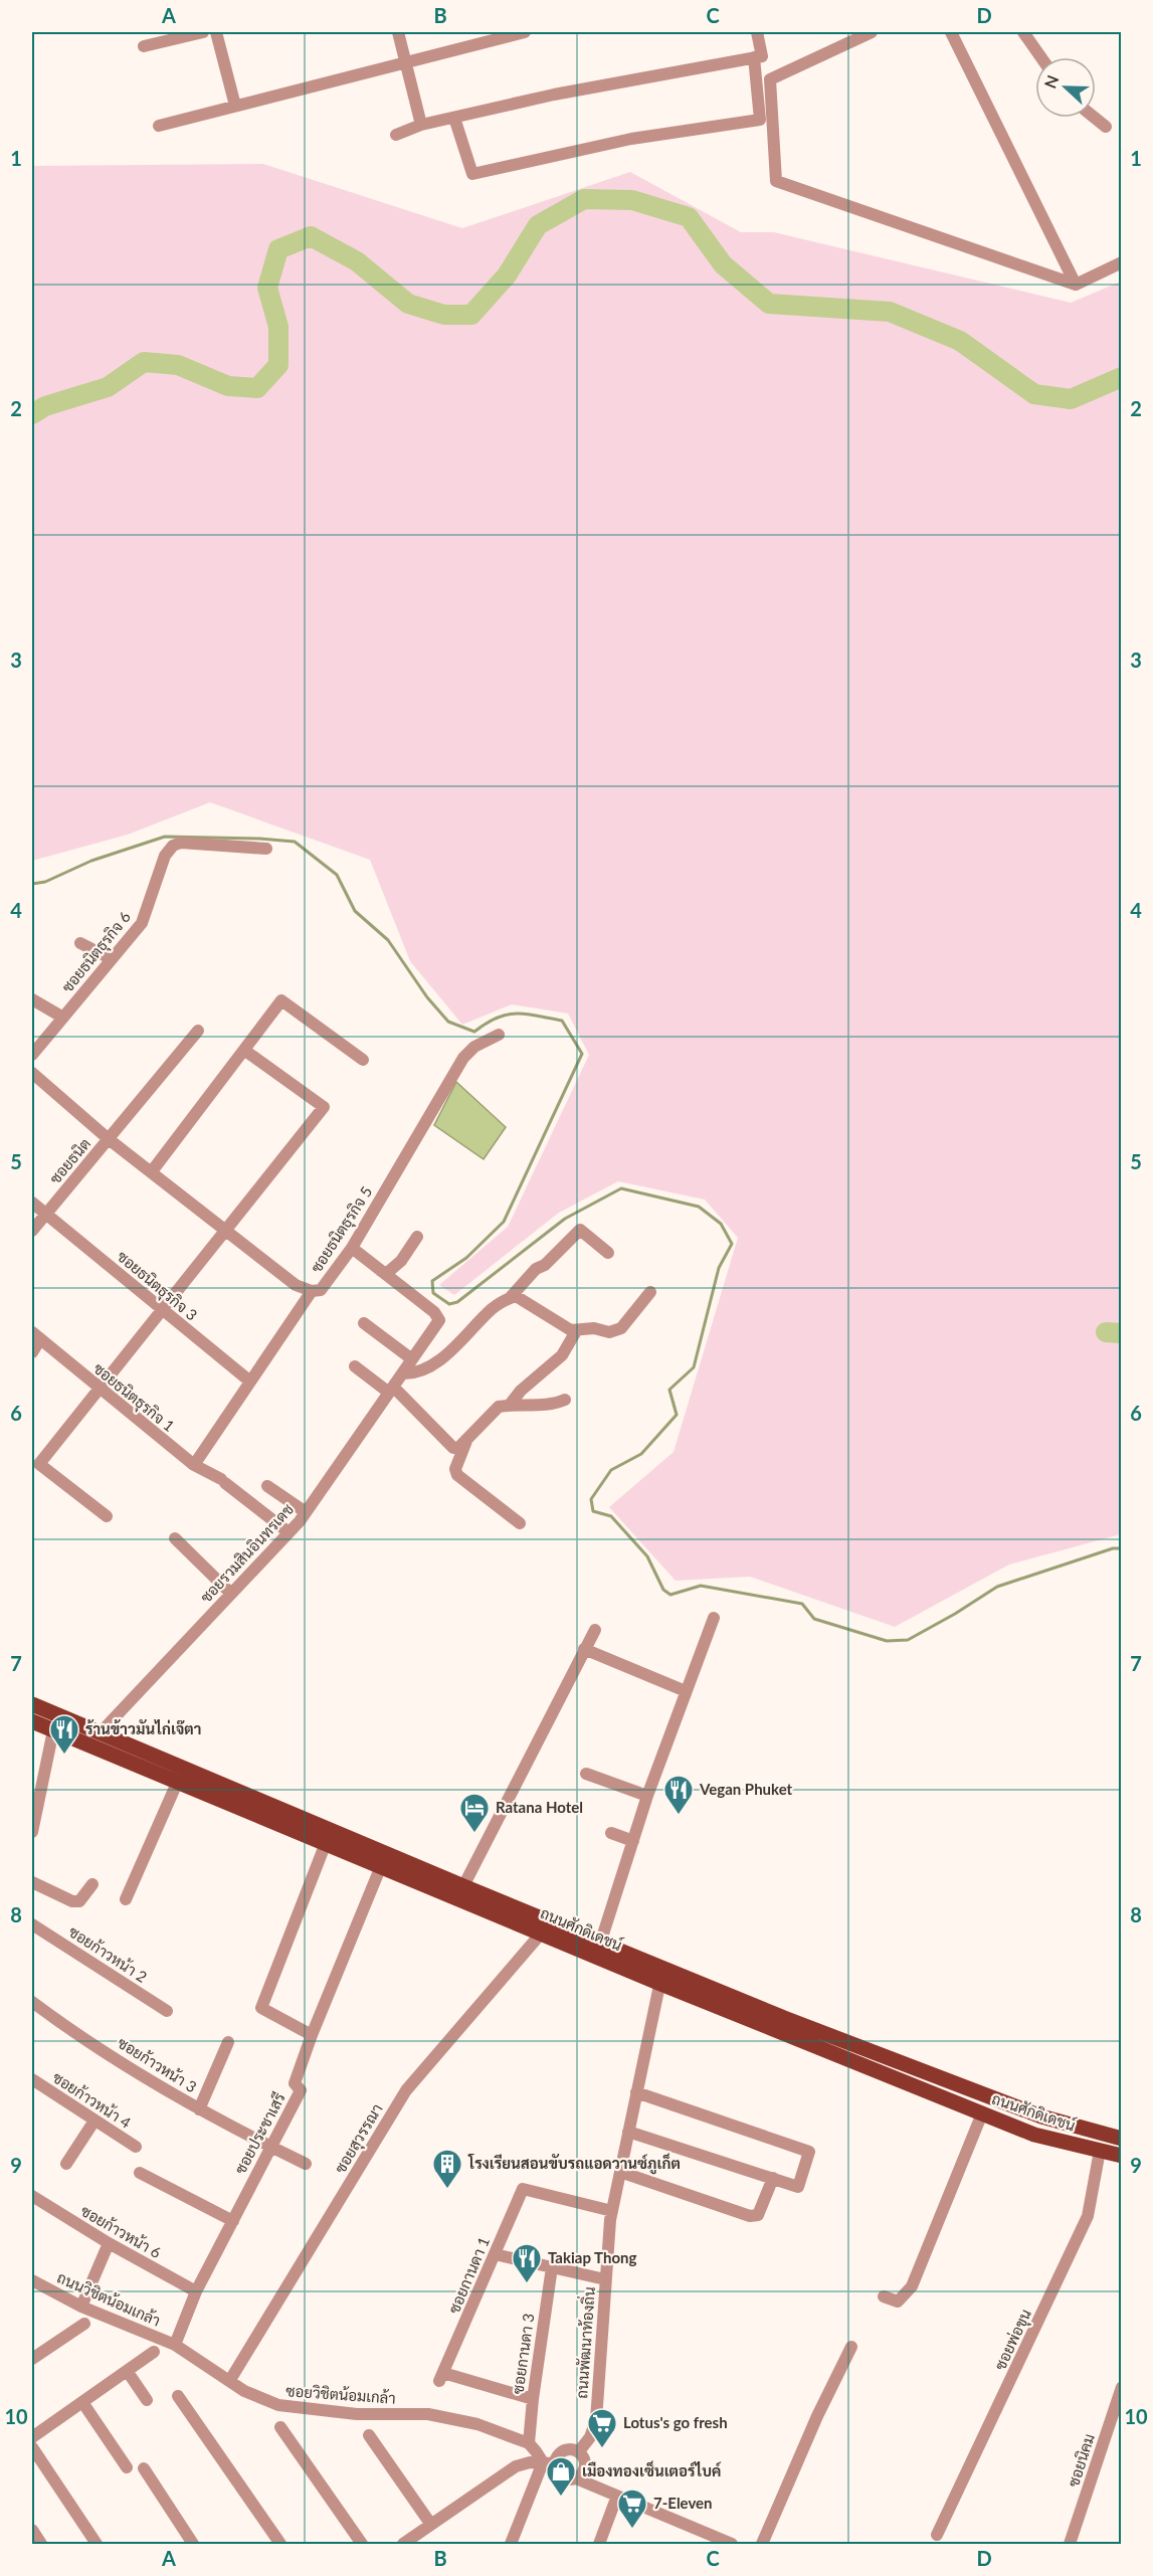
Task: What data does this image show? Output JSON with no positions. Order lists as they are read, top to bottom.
{
  "streets": {
    "main road": ["ถนนศักดิเดชน์"],
    "street": [
      "ซอยธนิตธุรกิจ 6",
      "ซอยธนิต",
      "ซอยธนิตธุรกิจ 5",
      "ซอยธนิตธุรกิจ 3",
      "ซอยธนิตธุรกิจ 1",
      "ซอยรวมสินอินทรเดช",
      "ซอยก้าวหน้า 2",
      "ซอยก้าวหน้า 3",
      "ซอยก้าวหน้า 4",
      "ซอยประชาเสรี",
      "ซอยสุวรรณา",
      "ซอยก้าวหน้า 6",
      "ซอยกานดา 1",
      "ถนนวิชิตน้อมเกล้า",
      "ซอยพ่อขุน",
      "ถนนพัฒนาท้องถิ่น",
      "ซอยกานดา 3",
      "ซอยวิชิตน้อมเกล้า",
      "ซอยนิคม"
    ]
  },
  "crossings": [
    ["ซอยธนิต", "ซอยธนิตธุรกิจ 5"],
    ["ซอยธนิต", "ซอยธนิตธุรกิจ 3"],
    ["ซอยธนิตธุรกิจ 1", "ซอยรวมสินอินทรเดช"],
    ["ซอยรวมสินอินทรเดช", "ถนนศักดิเดชน์"],
    ["ถนนศักดิเดชน์", "ซอยประชาเสรี"],
    ["ถนนศักดิเดชน์", "ซอยสุวรรณา"],
    ["ถนนศักดิเดชน์", "ซอยพ่อขุน"],
    ["ถนนศักดิเดชน์", "ถนนพัฒนาท้องถิ่น"],
    ["ซอยก้าวหน้า 3", "ซอยประชาเสรี"],
    ["ซอยประชาเสรี", "ซอยก้าวหน้า 6"],
    ["ซอยประชาเสรี", "ถนนวิชิตน้อมเกล้า"],
    ["ซอยประชาเสรี", "ซอยวิชิตน้อมเกล้า"],
    ["ซอยสุวรรณา", "ซอยวิชิตน้อมเกล้า"],
    ["ซอยกานดา 1", "ถนนพัฒนาท้องถิ่น"],
    ["ซอยกานดา 1", "ซอยกานดา 3"],
    ["ถนนวิชิตน้อมเกล้า", "ซอยวิชิตน้อมเกล้า"],
    ["ซอยกานดา 3", "ซอยวิชิตน้อมเกล้า"]
  ],
  "places": {
    "restaurant": ["ร้านข้าวมันไก่เจ๊ตา", "Vegan Phuket", "Takiap Thong"],
    "hotel": ["Ratana Hotel"],
    "building": ["โรงเรียนสอนขับรถแอดวานซ์ภูเก็ต"],
    "supermarket": ["Lotus's go fresh", "7-Eleven"],
    "shop": ["เมืองทองเซ็นเตอร์ไบค์"]
  },
  "north": "left",
  "grid": {
    "columns": [
      "A",
      "B",
      "C",
      "D"
    ],
    "rows": [
      "1",
      "2",
      "3",
      "4",
      "5",
      "6",
      "7",
      "8",
      "9",
      "10"
    ]
  }
}
